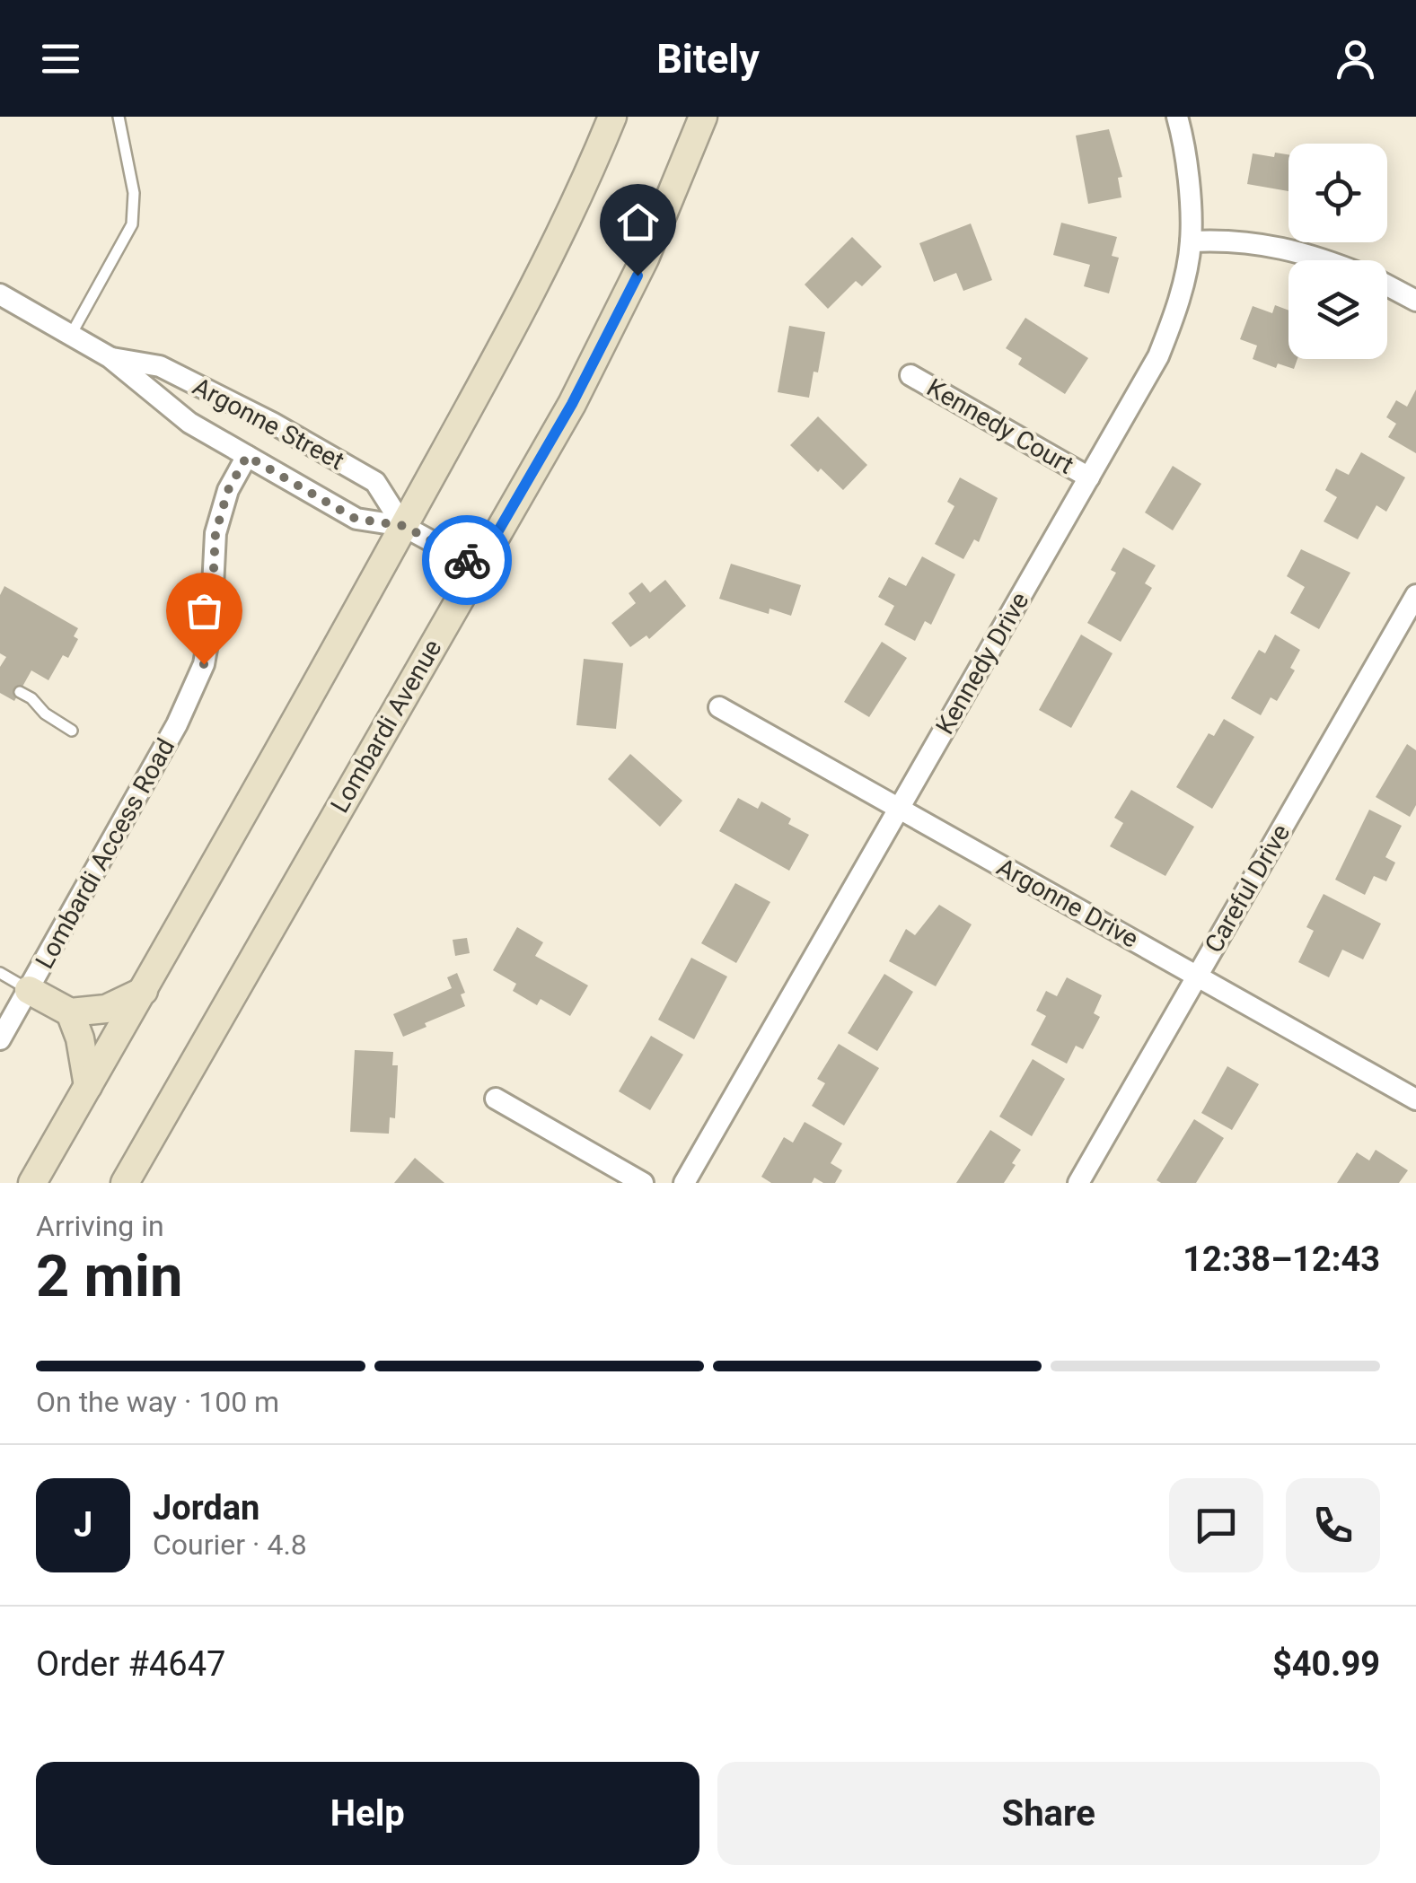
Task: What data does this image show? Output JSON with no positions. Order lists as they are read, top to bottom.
{
  "streets": {
    "main road": ["Lombardi Avenue"],
    "street": [
      "Argonne Street",
      "Kennedy Court",
      "Kennedy Drive",
      "Lombardi Access Road",
      "Careful Drive",
      "Argonne Drive"
    ]
  },
  "crossings": [
    ["Argonne Street", "Lombardi Avenue"],
    ["Argonne Street", "Lombardi Access Road"],
    ["Kennedy Court", "Kennedy Drive"],
    ["Kennedy Drive", "Argonne Drive"],
    ["Careful Drive", "Argonne Drive"]
  ],
  "page": {
    "header": "Bitely",
    "heading": ["2 min", "Arriving in", "12:38–12:43"],
    "panel": [
      "Jordan",
      "Courier · 4.8",
      "Order #4647",
      "$40.99"
    ],
    "bar": "On the way · 100 m",
    "round": "J",
    "buttons": ["Help", "Share"]
  }
}
